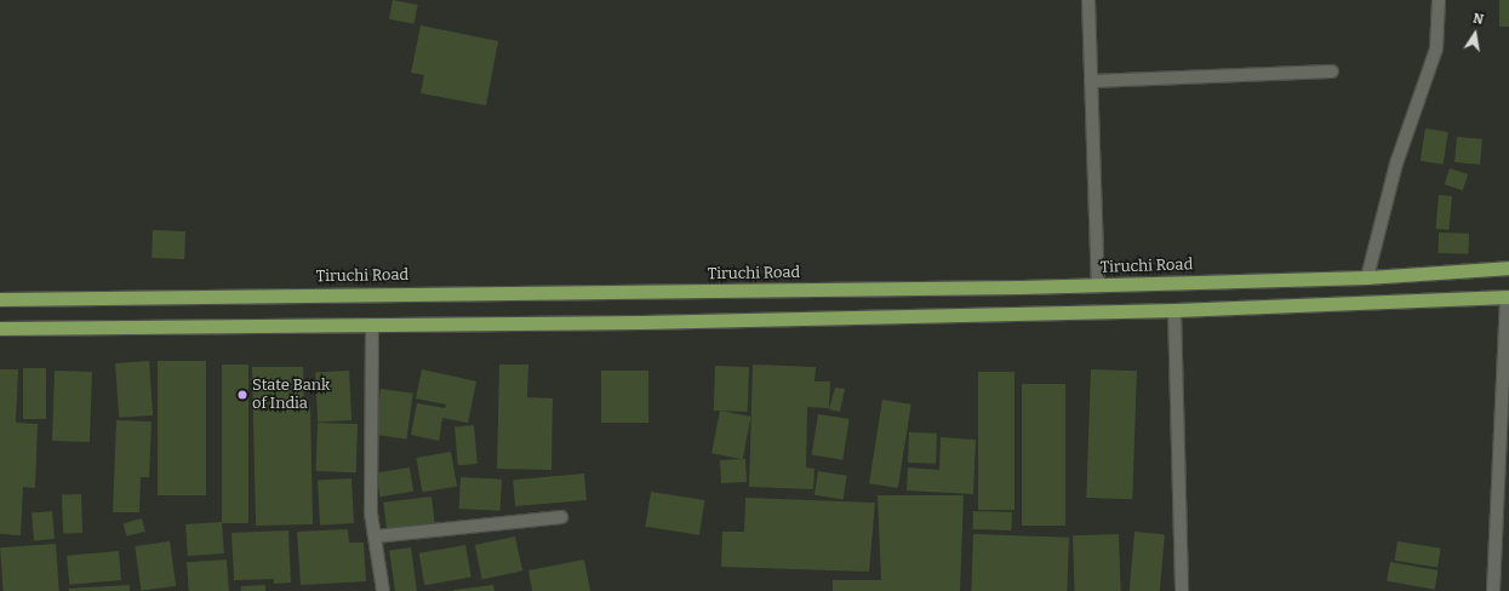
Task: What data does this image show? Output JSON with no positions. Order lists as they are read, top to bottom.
{
  "streets": {
    "highway": ["Tiruchi Road"]
  },
  "places": ["State Bank of India"],
  "north": "top"
}
